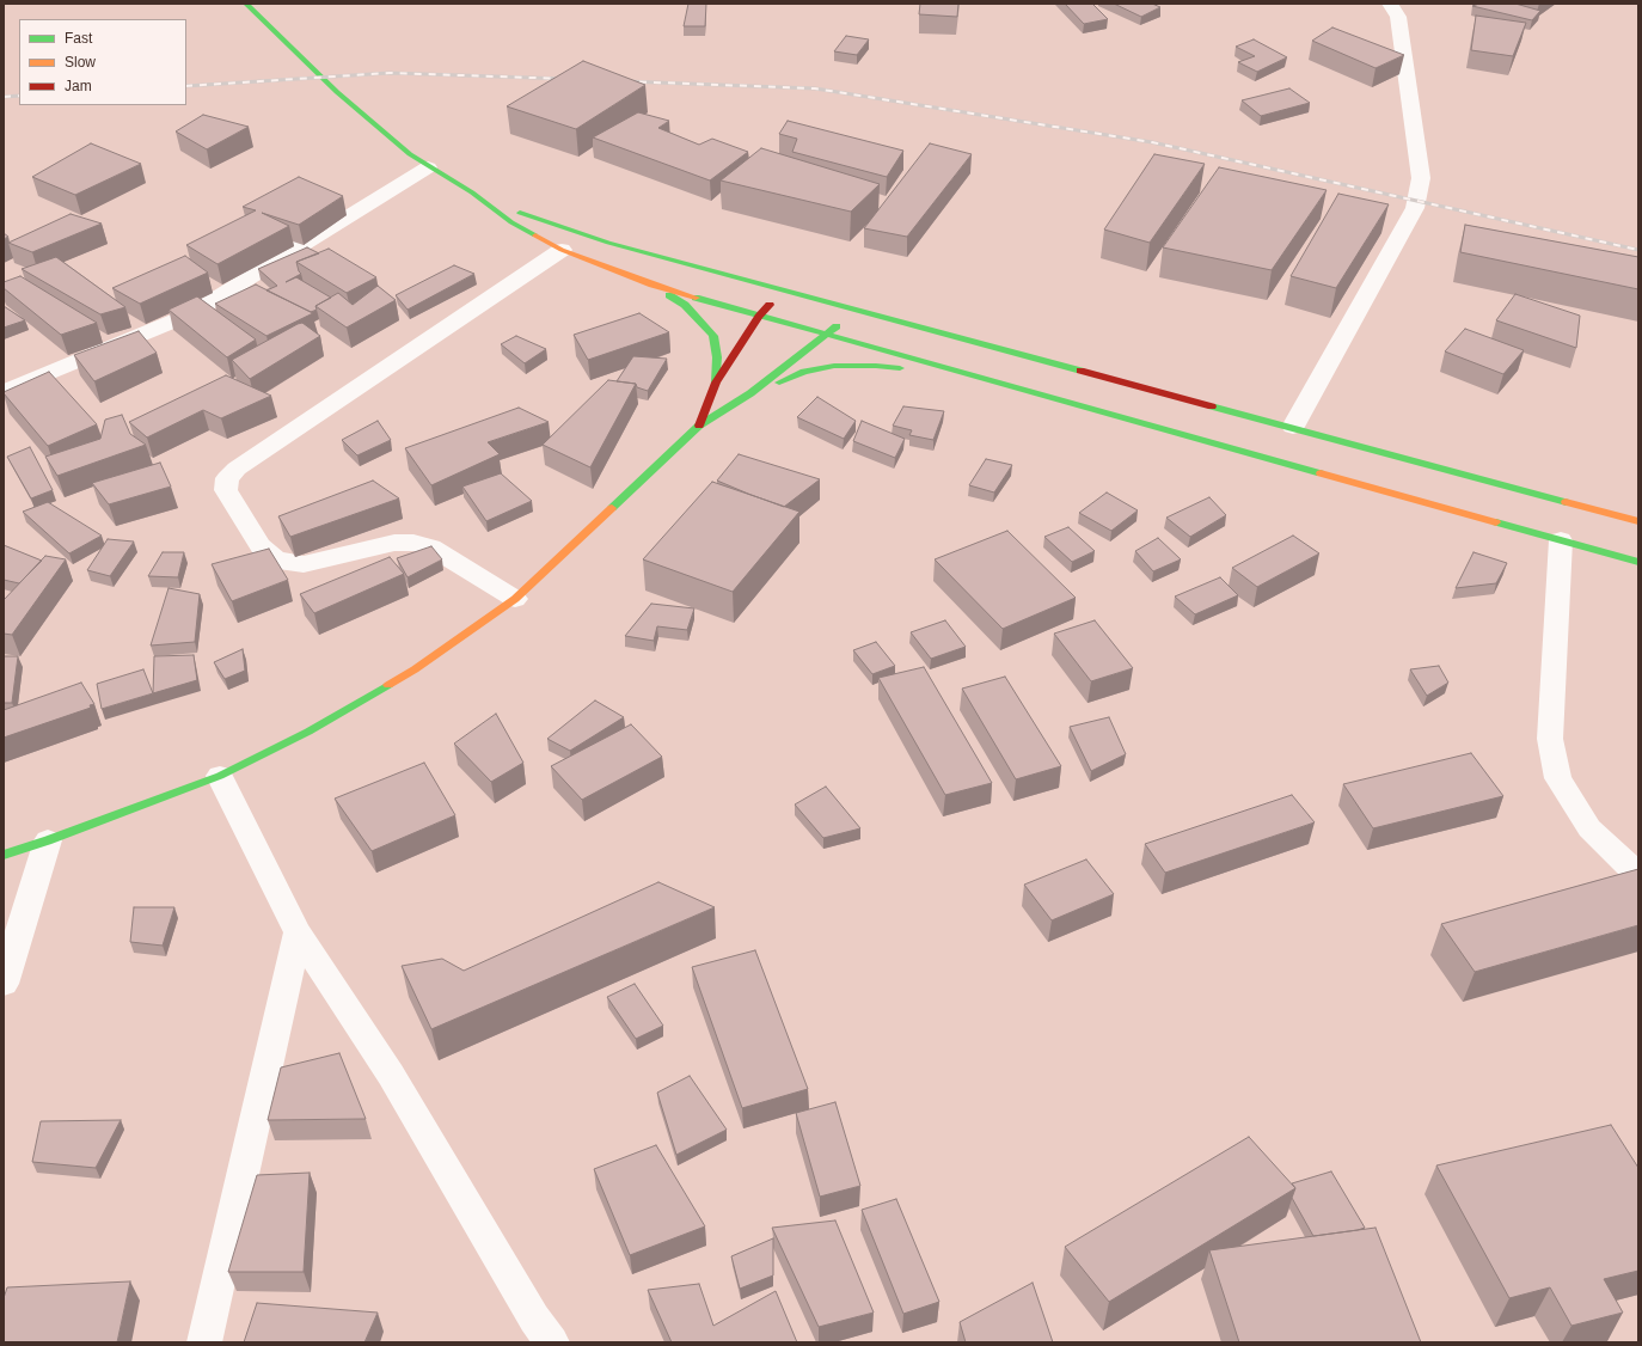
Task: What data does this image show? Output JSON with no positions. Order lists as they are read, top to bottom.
{
  "legend": ["Fast", "Slow", "Jam"]
}
